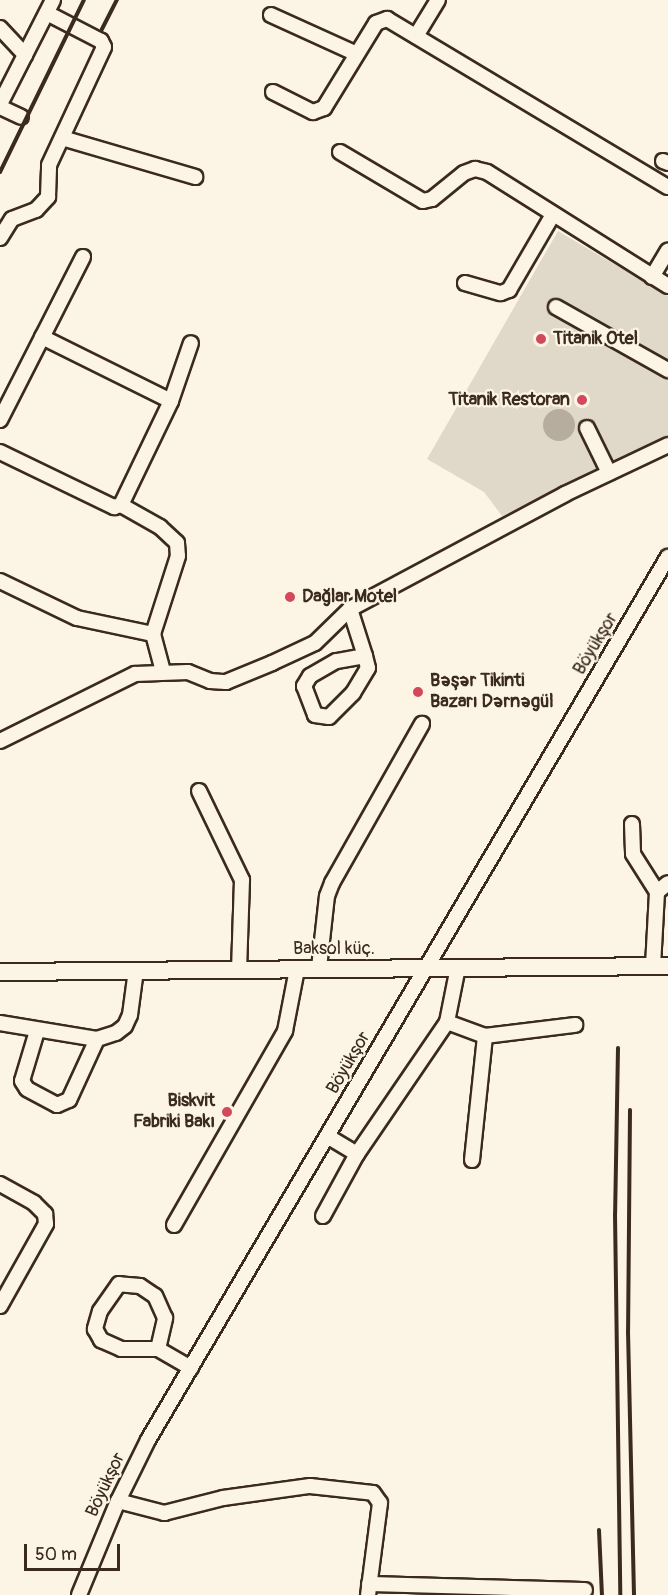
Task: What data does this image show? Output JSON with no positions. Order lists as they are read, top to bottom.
{
  "streets": {
    "main road": ["Baksol küç."],
    "street": ["Böyükşor"]
  },
  "crossings": [
    ["Böyükşor", "Baksol küç."]
  ],
  "places": [
    "Titanik Otel",
    "Titanik Restoran",
    "Dağlar Motel",
    "Bəşər Tikinti Bazarı Dərnəgül",
    "Biskvit Fabriki Bakı"
  ],
  "scale_bar": "50 m"
}
